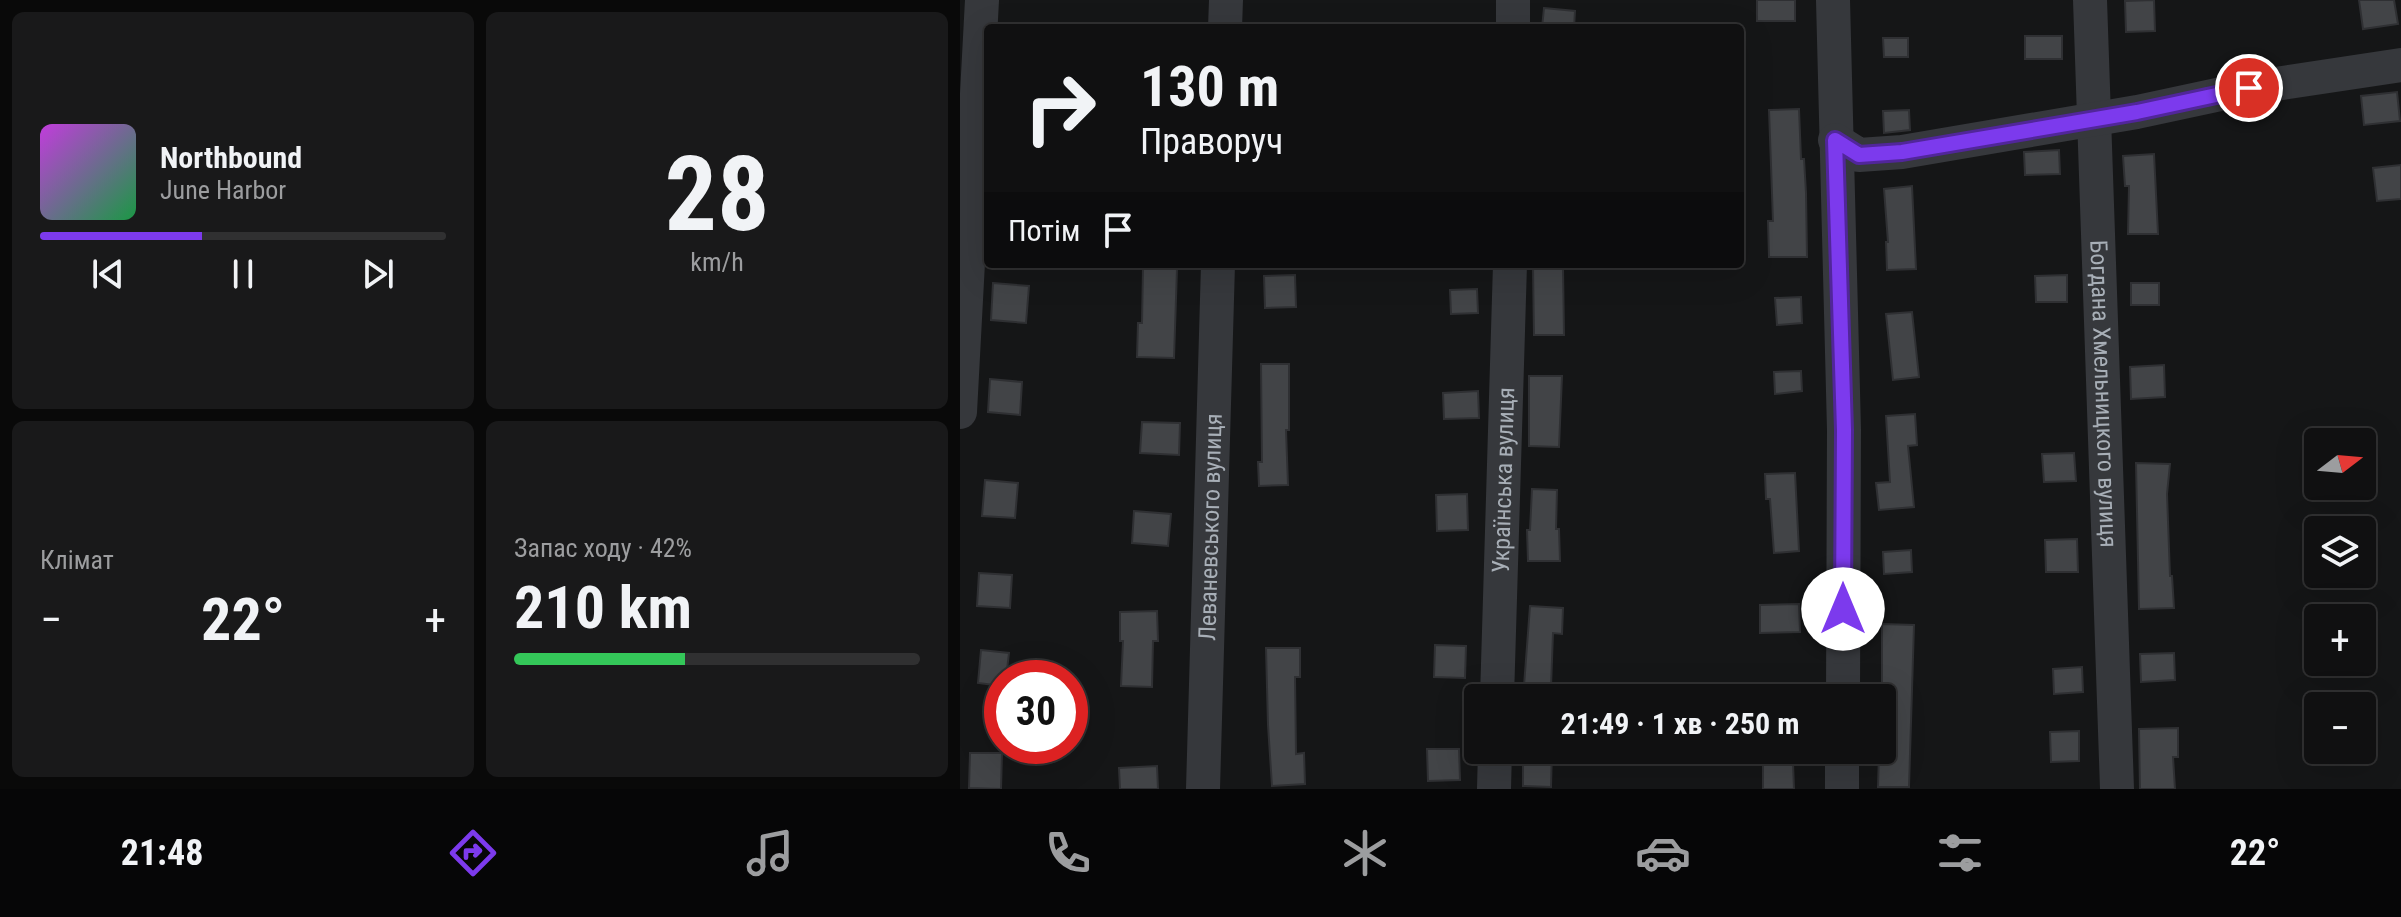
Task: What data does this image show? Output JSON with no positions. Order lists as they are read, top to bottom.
{
  "streets": {
    "street": ["Богдана Хмельницкого вулиця", "Українська вулиця", "Леваневського вулиця"]
  },
  "north": "right",
  "page": {
    "tile": [
      ["28", "km/h"],
      "Клімат",
      ["Запас ходу · 42%", "210 km"]
    ],
    "turn": ["130 m", "Праворуч"],
    "song": ["Northbound", "June Harbor"],
    "then": "Потім",
    "map_buttons": ["+", "−"],
    "heat": ["−", "22°", "+"],
    "limit": "30",
    "trip": "21:49 · 1 хв · 250 m",
    "tabs": ["21:48", "22°"]
  }
}
